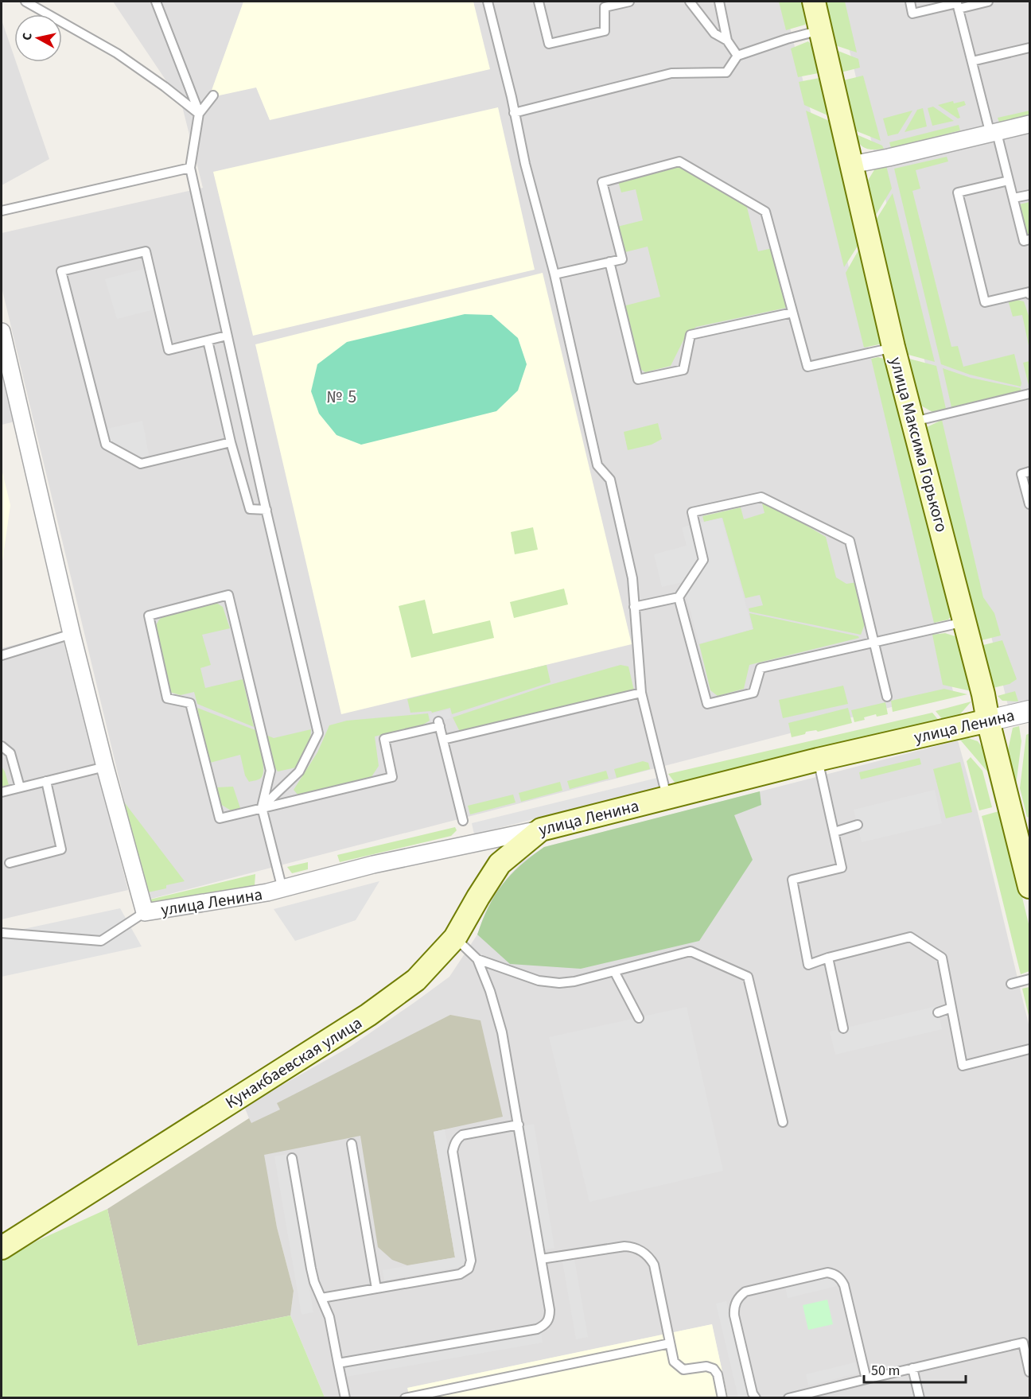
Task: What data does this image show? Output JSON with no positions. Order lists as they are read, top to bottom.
{
  "streets": {
    "main road": ["улица Максима Горького", "улица Ленина", "Кунакбаевская улица"]
  },
  "crossings": [
    ["улица Максима Горького", "улица Ленина"],
    ["улица Ленина", "Кунакбаевская улица"]
  ],
  "districts": ["№ 5"],
  "scale_bar": "50 m",
  "north": "left"
}
